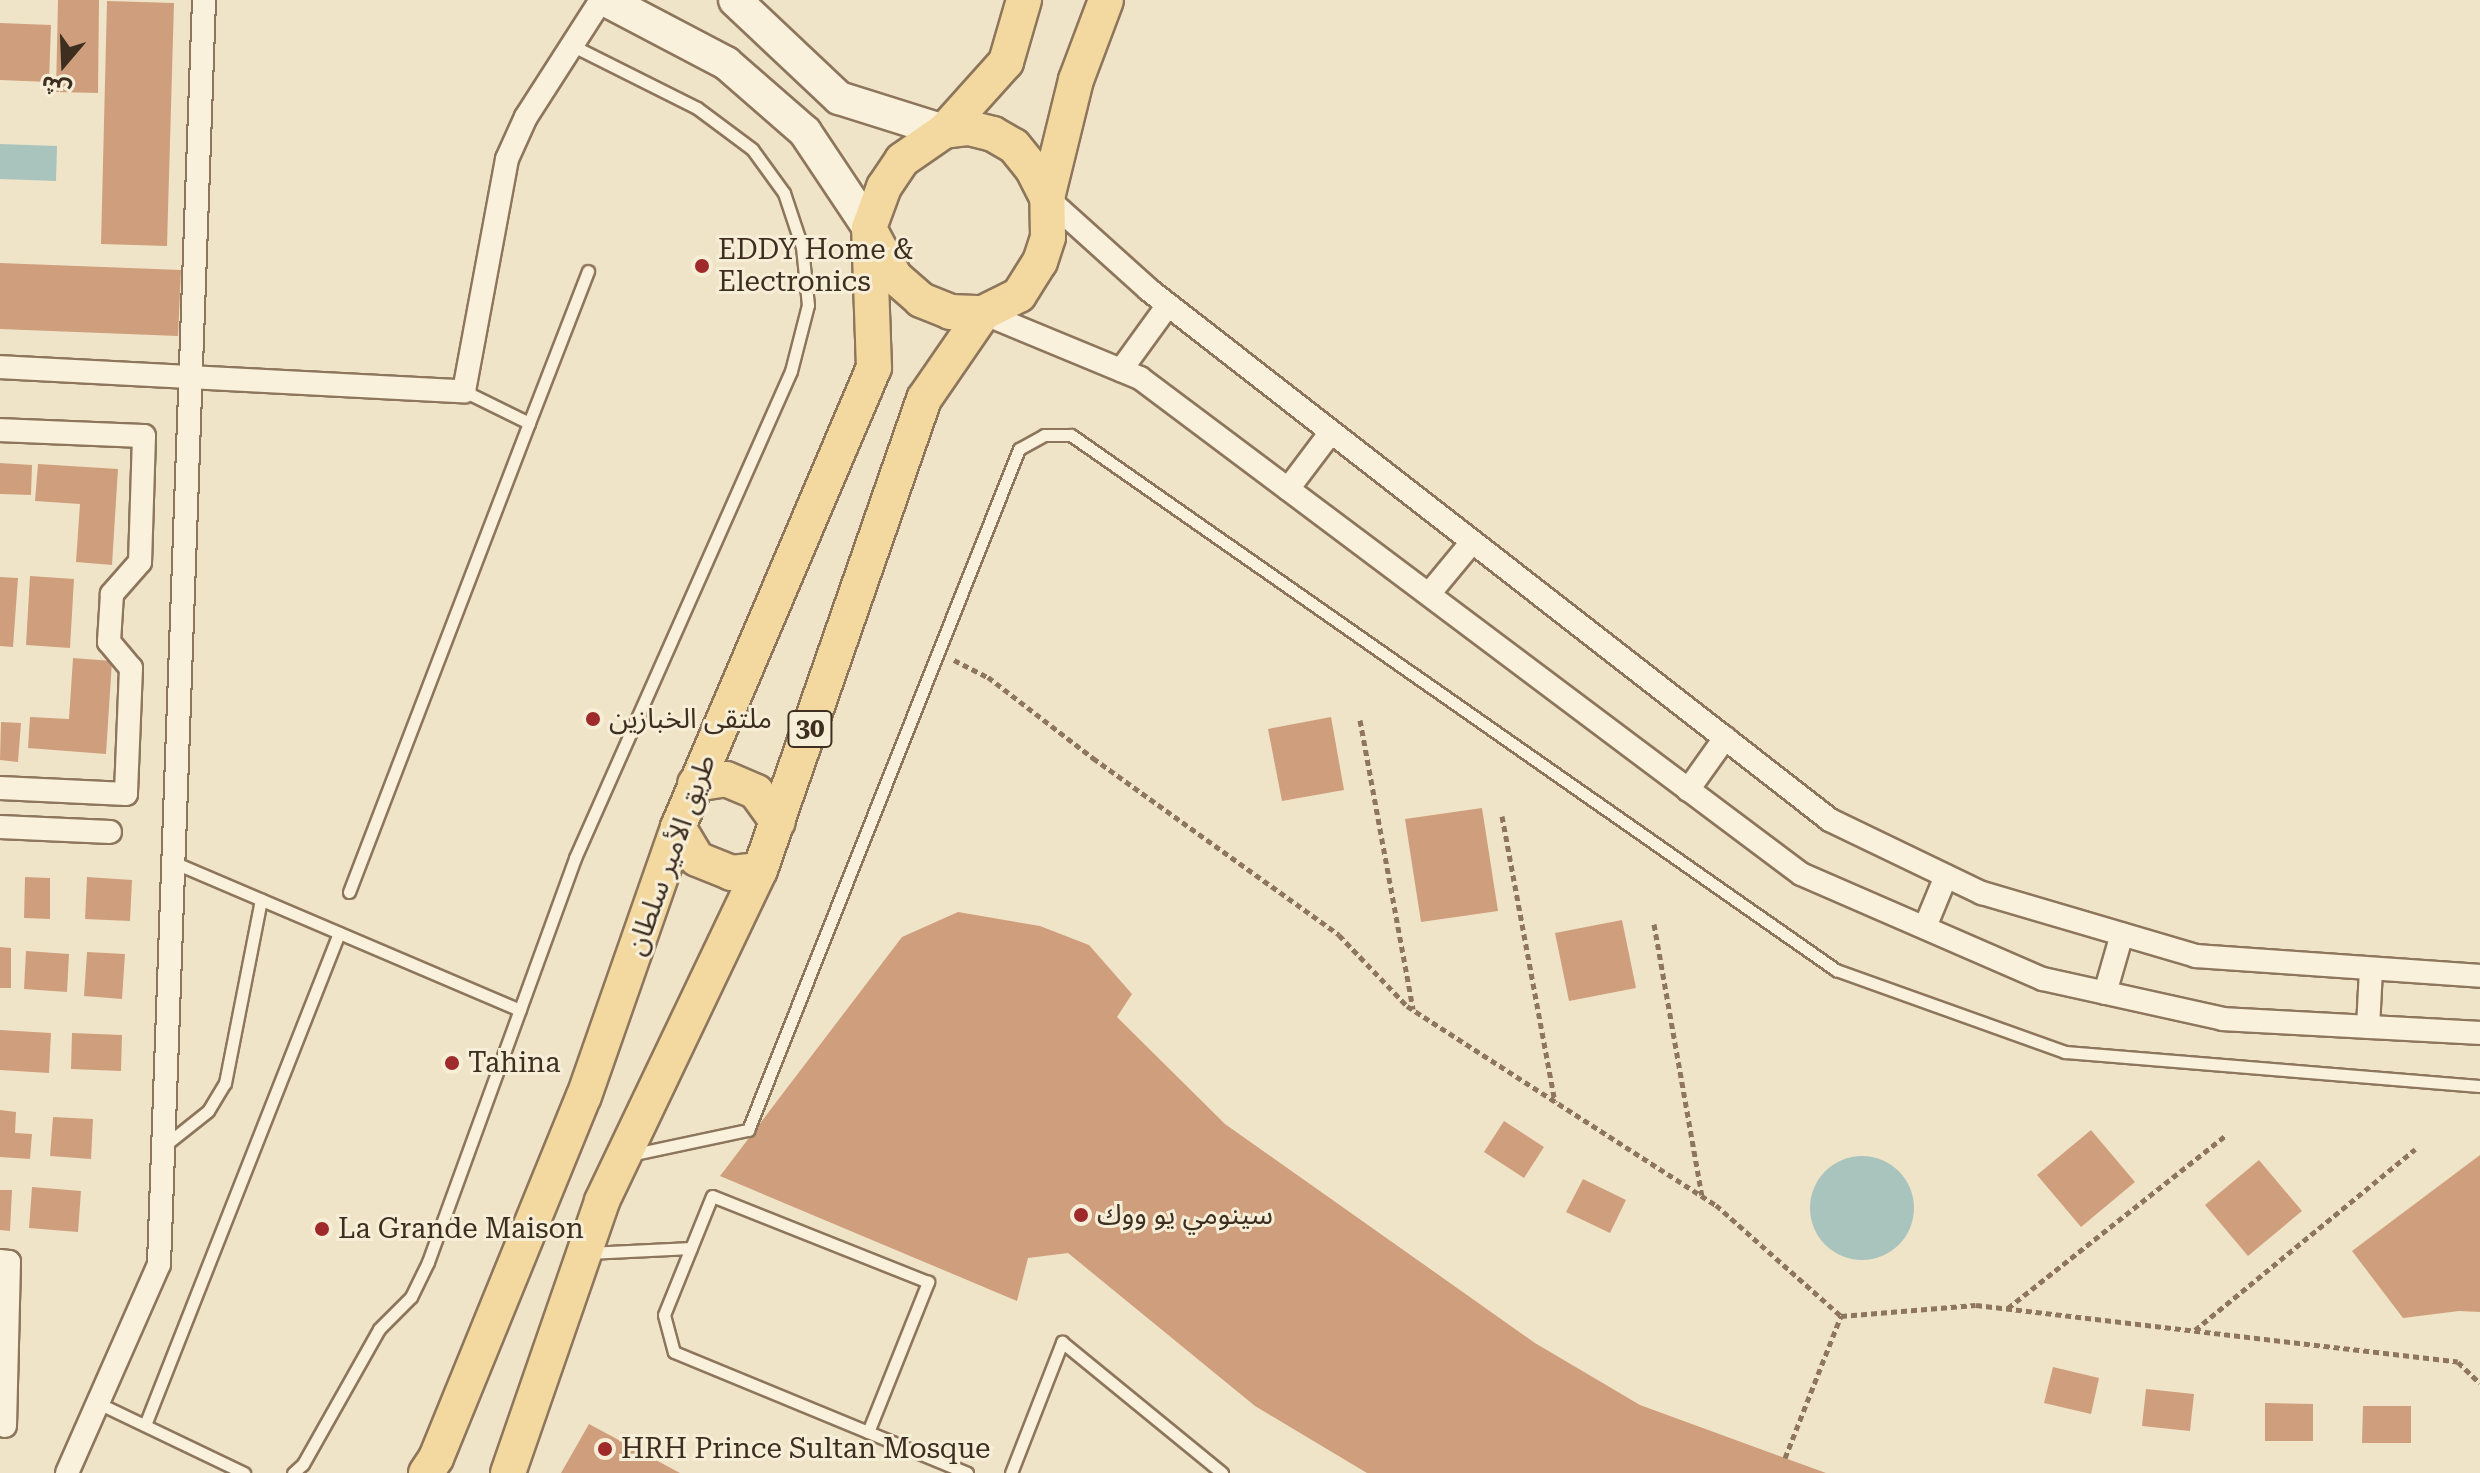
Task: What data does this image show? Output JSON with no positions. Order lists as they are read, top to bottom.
{
  "streets": {
    "main road": ["30", "طريق الأمير سلطان"]
  },
  "crossings": [
    ["30", "طريق الأمير سلطان"]
  ],
  "places": [
    "EDDY Home & Electronics",
    "ملتقى الخبازين",
    "Tahina",
    "سينومي يو ووك",
    "La Grande Maison",
    "HRH Prince Sultan Mosque"
  ],
  "north": "bottom"
}
